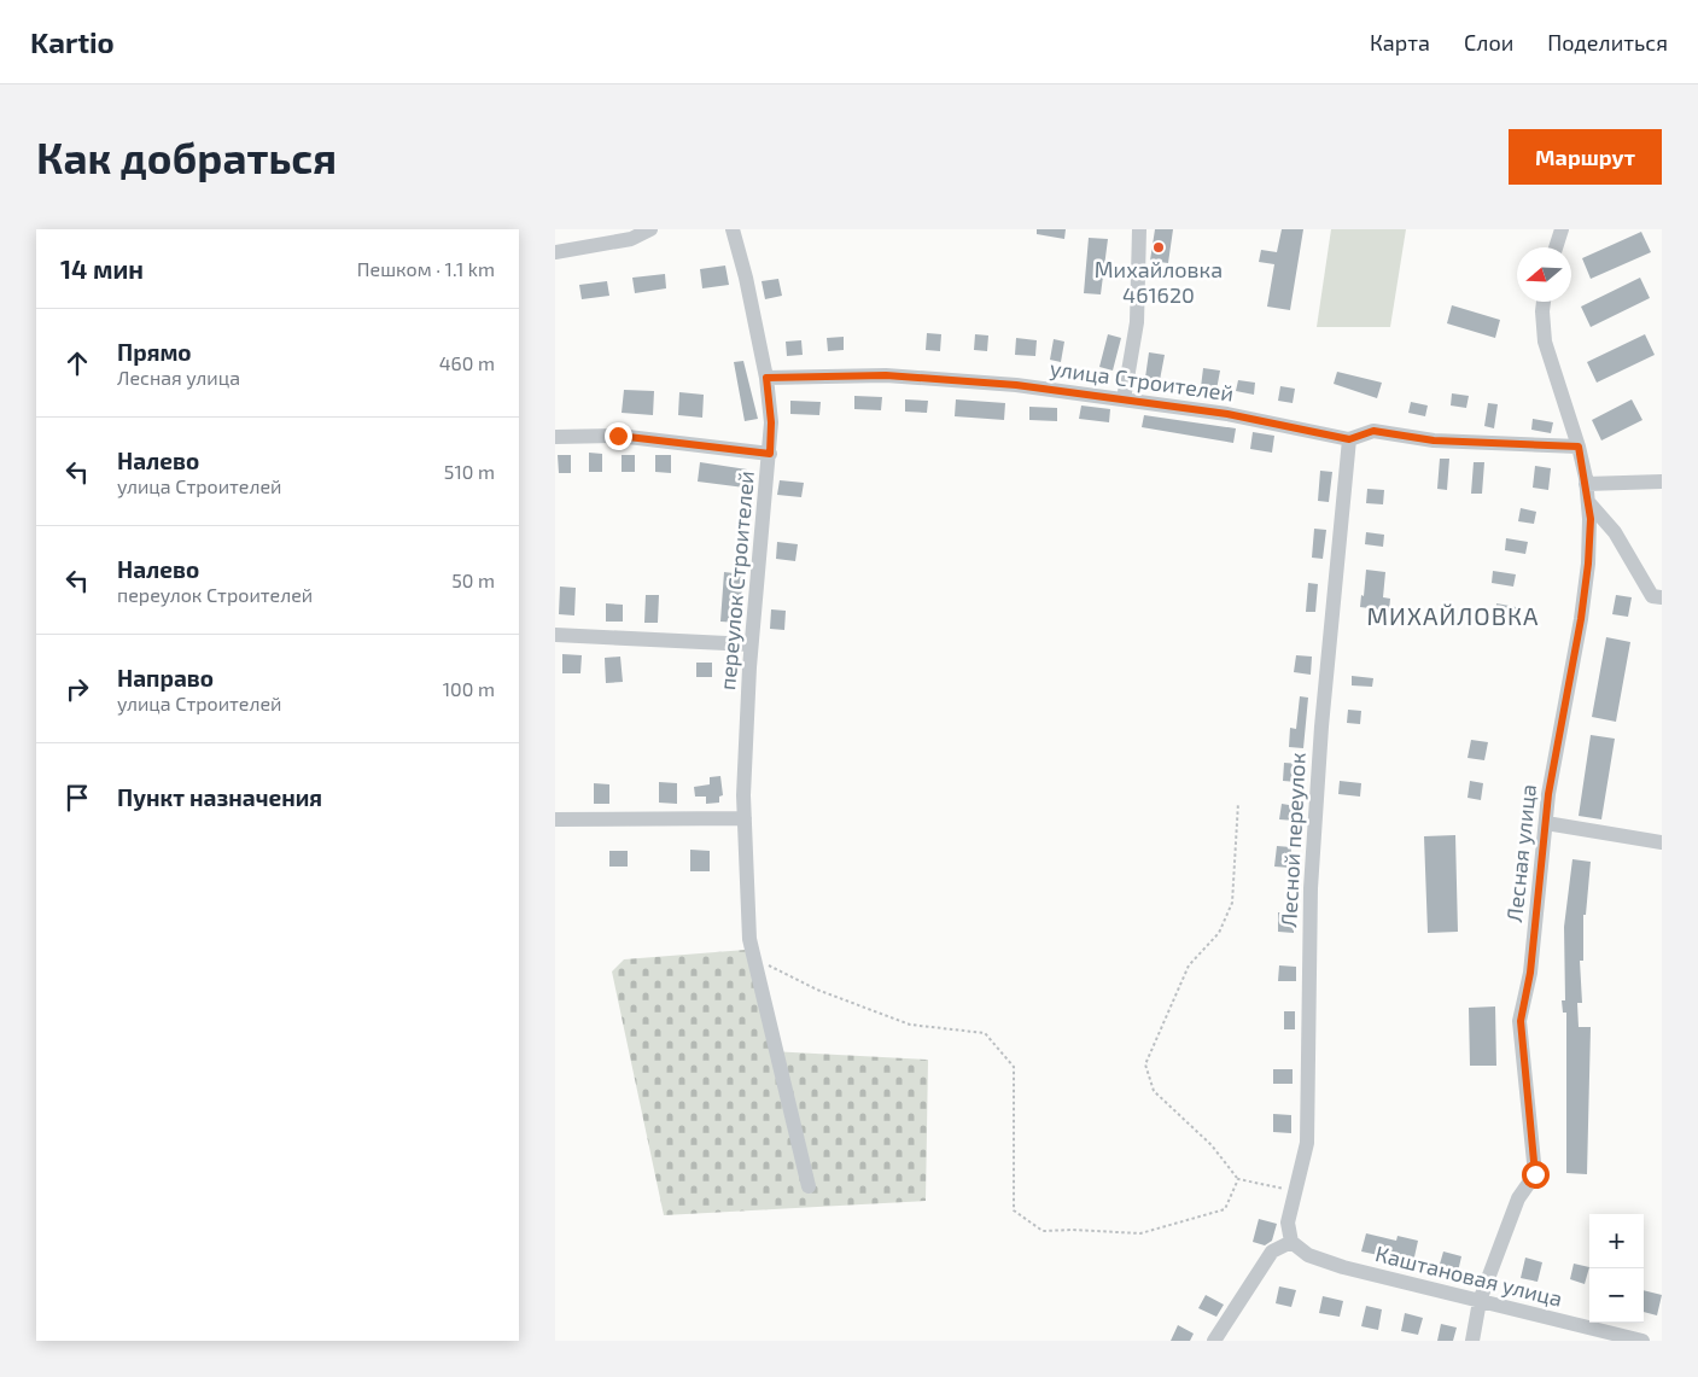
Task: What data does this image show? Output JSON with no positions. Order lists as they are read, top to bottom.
{
  "streets": {
    "street": [
      "улица Строителей",
      "переулок Строителей",
      "Лесной переулок",
      "Лесная улица",
      "Каштановая улица"
    ]
  },
  "crossings": [
    ["улица Строителей", "переулок Строителей"],
    ["улица Строителей", "Лесной переулок"],
    ["улица Строителей", "Лесная улица"],
    ["Лесной переулок", "Каштановая улица"],
    ["Лесная улица", "Каштановая улица"]
  ],
  "districts": ["МИХАЙЛОВКА"],
  "places": ["Михайловка 461620"],
  "north": "left",
  "page": {
    "header": "Kartio",
    "nav": ["Карта", "Слои", "Поделиться"],
    "buttons": "Маршрут",
    "title": "Как добраться",
    "heading": ["14 мин", "Пешком · 1.1 km"],
    "list": [
      ["Прямо", "Лесная улица", "460 m"],
      ["Налево", "улица Строителей", "510 m"],
      ["Налево", "переулок Строителей", "50 m"],
      ["Направо", "улица Строителей", "100 m"],
      "Пункт назначения"
    ],
    "map_buttons": ["+", "−"]
  }
}
